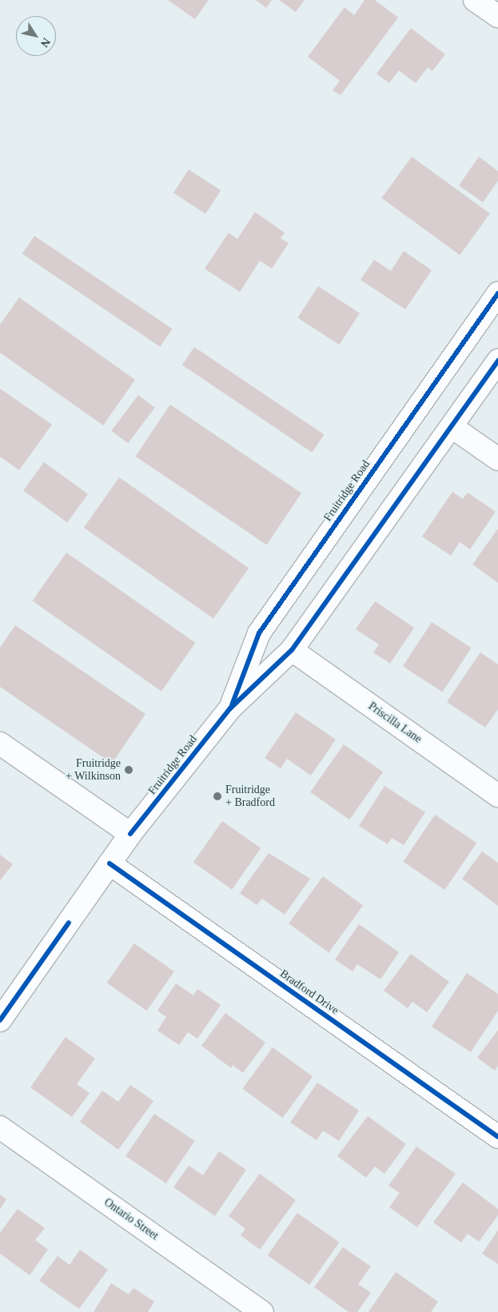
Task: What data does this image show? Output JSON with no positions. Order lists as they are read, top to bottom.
{
  "streets": {
    "main road": [
      "Fruitridge Road",
      "Priscilla Lane",
      "Bradford Drive",
      "Ontario Street"
    ]
  },
  "crossings": [
    ["Fruitridge Road", "Priscilla Lane"],
    ["Fruitridge Road", "Bradford Drive"]
  ],
  "places": ["Fruitridge + Wilkinson", "Fruitridge + Bradford"],
  "north": "bottom right"
}
